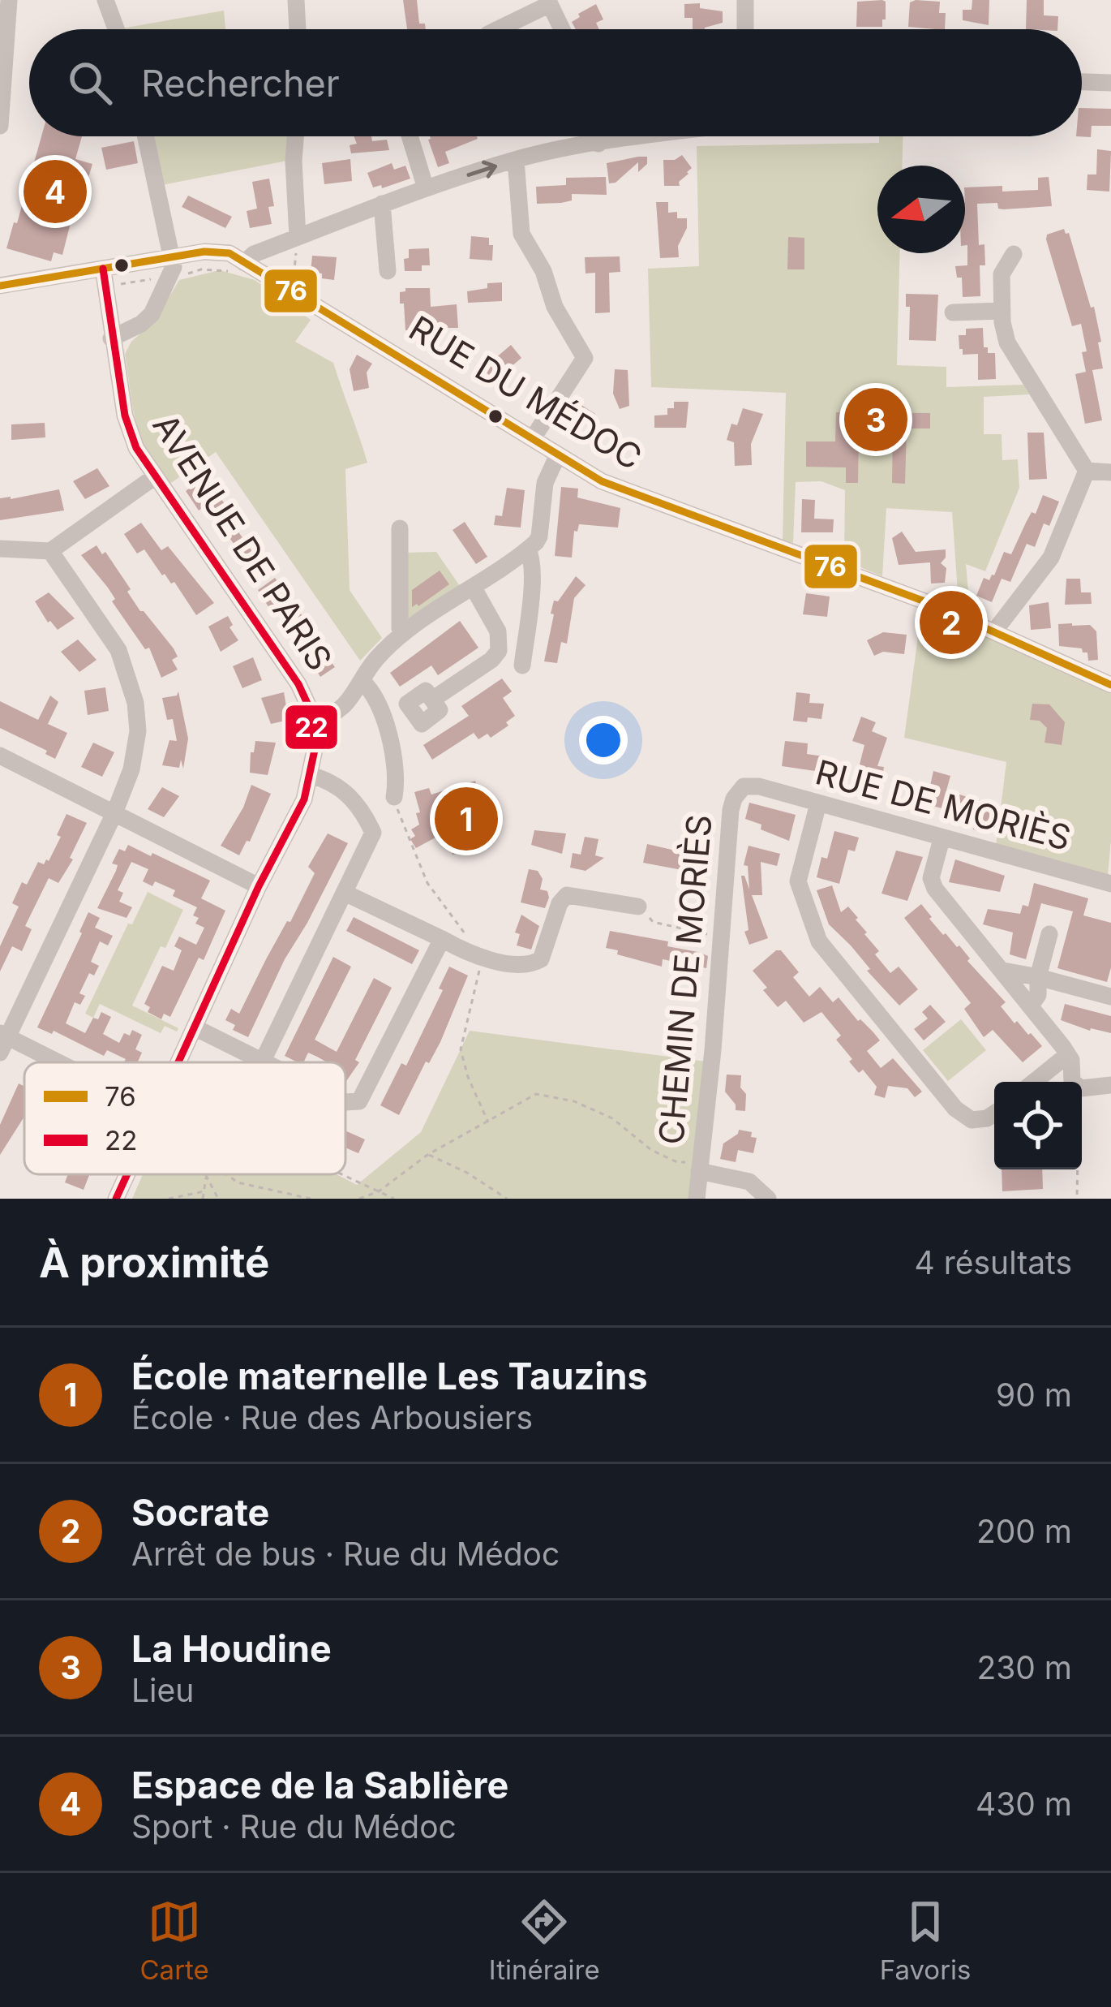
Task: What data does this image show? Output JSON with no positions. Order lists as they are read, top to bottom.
{
  "streets": {
    "street": [
      "RUE DU MÉDOC",
      "AVENUE DE PARIS",
      "RUE DE MORIÈS",
      "CHEMIN DE MORIÈS"
    ]
  },
  "crossings": [
    ["RUE DU MÉDOC", "AVENUE DE PARIS"],
    ["RUE DE MORIÈS", "CHEMIN DE MORIÈS"]
  ],
  "lines": ["transit line 76", "transit line 22"],
  "legend": ["76", "22"],
  "north": "left",
  "page": {
    "search": "Rechercher",
    "pins": [
      "4",
      "3",
      "2",
      "1"
    ],
    "heading": ["À proximité", "4 résultats"],
    "list": [
      {
        "mark": "1",
        "name": "École maternelle Les Tauzins",
        "note": "École · Rue des Arbousiers",
        "value": "90 m"
      },
      {
        "mark": "2",
        "name": "Socrate",
        "note": "Arrêt de bus · Rue du Médoc",
        "value": "200 m"
      },
      {
        "mark": "3",
        "name": "La Houdine",
        "note": "Lieu",
        "value": "230 m"
      },
      {
        "mark": "4",
        "name": "Espace de la Sablière",
        "note": "Sport · Rue du Médoc",
        "value": "430 m"
      }
    ],
    "nav": ["Carte", "Itinéraire", "Favoris"]
  }
}
